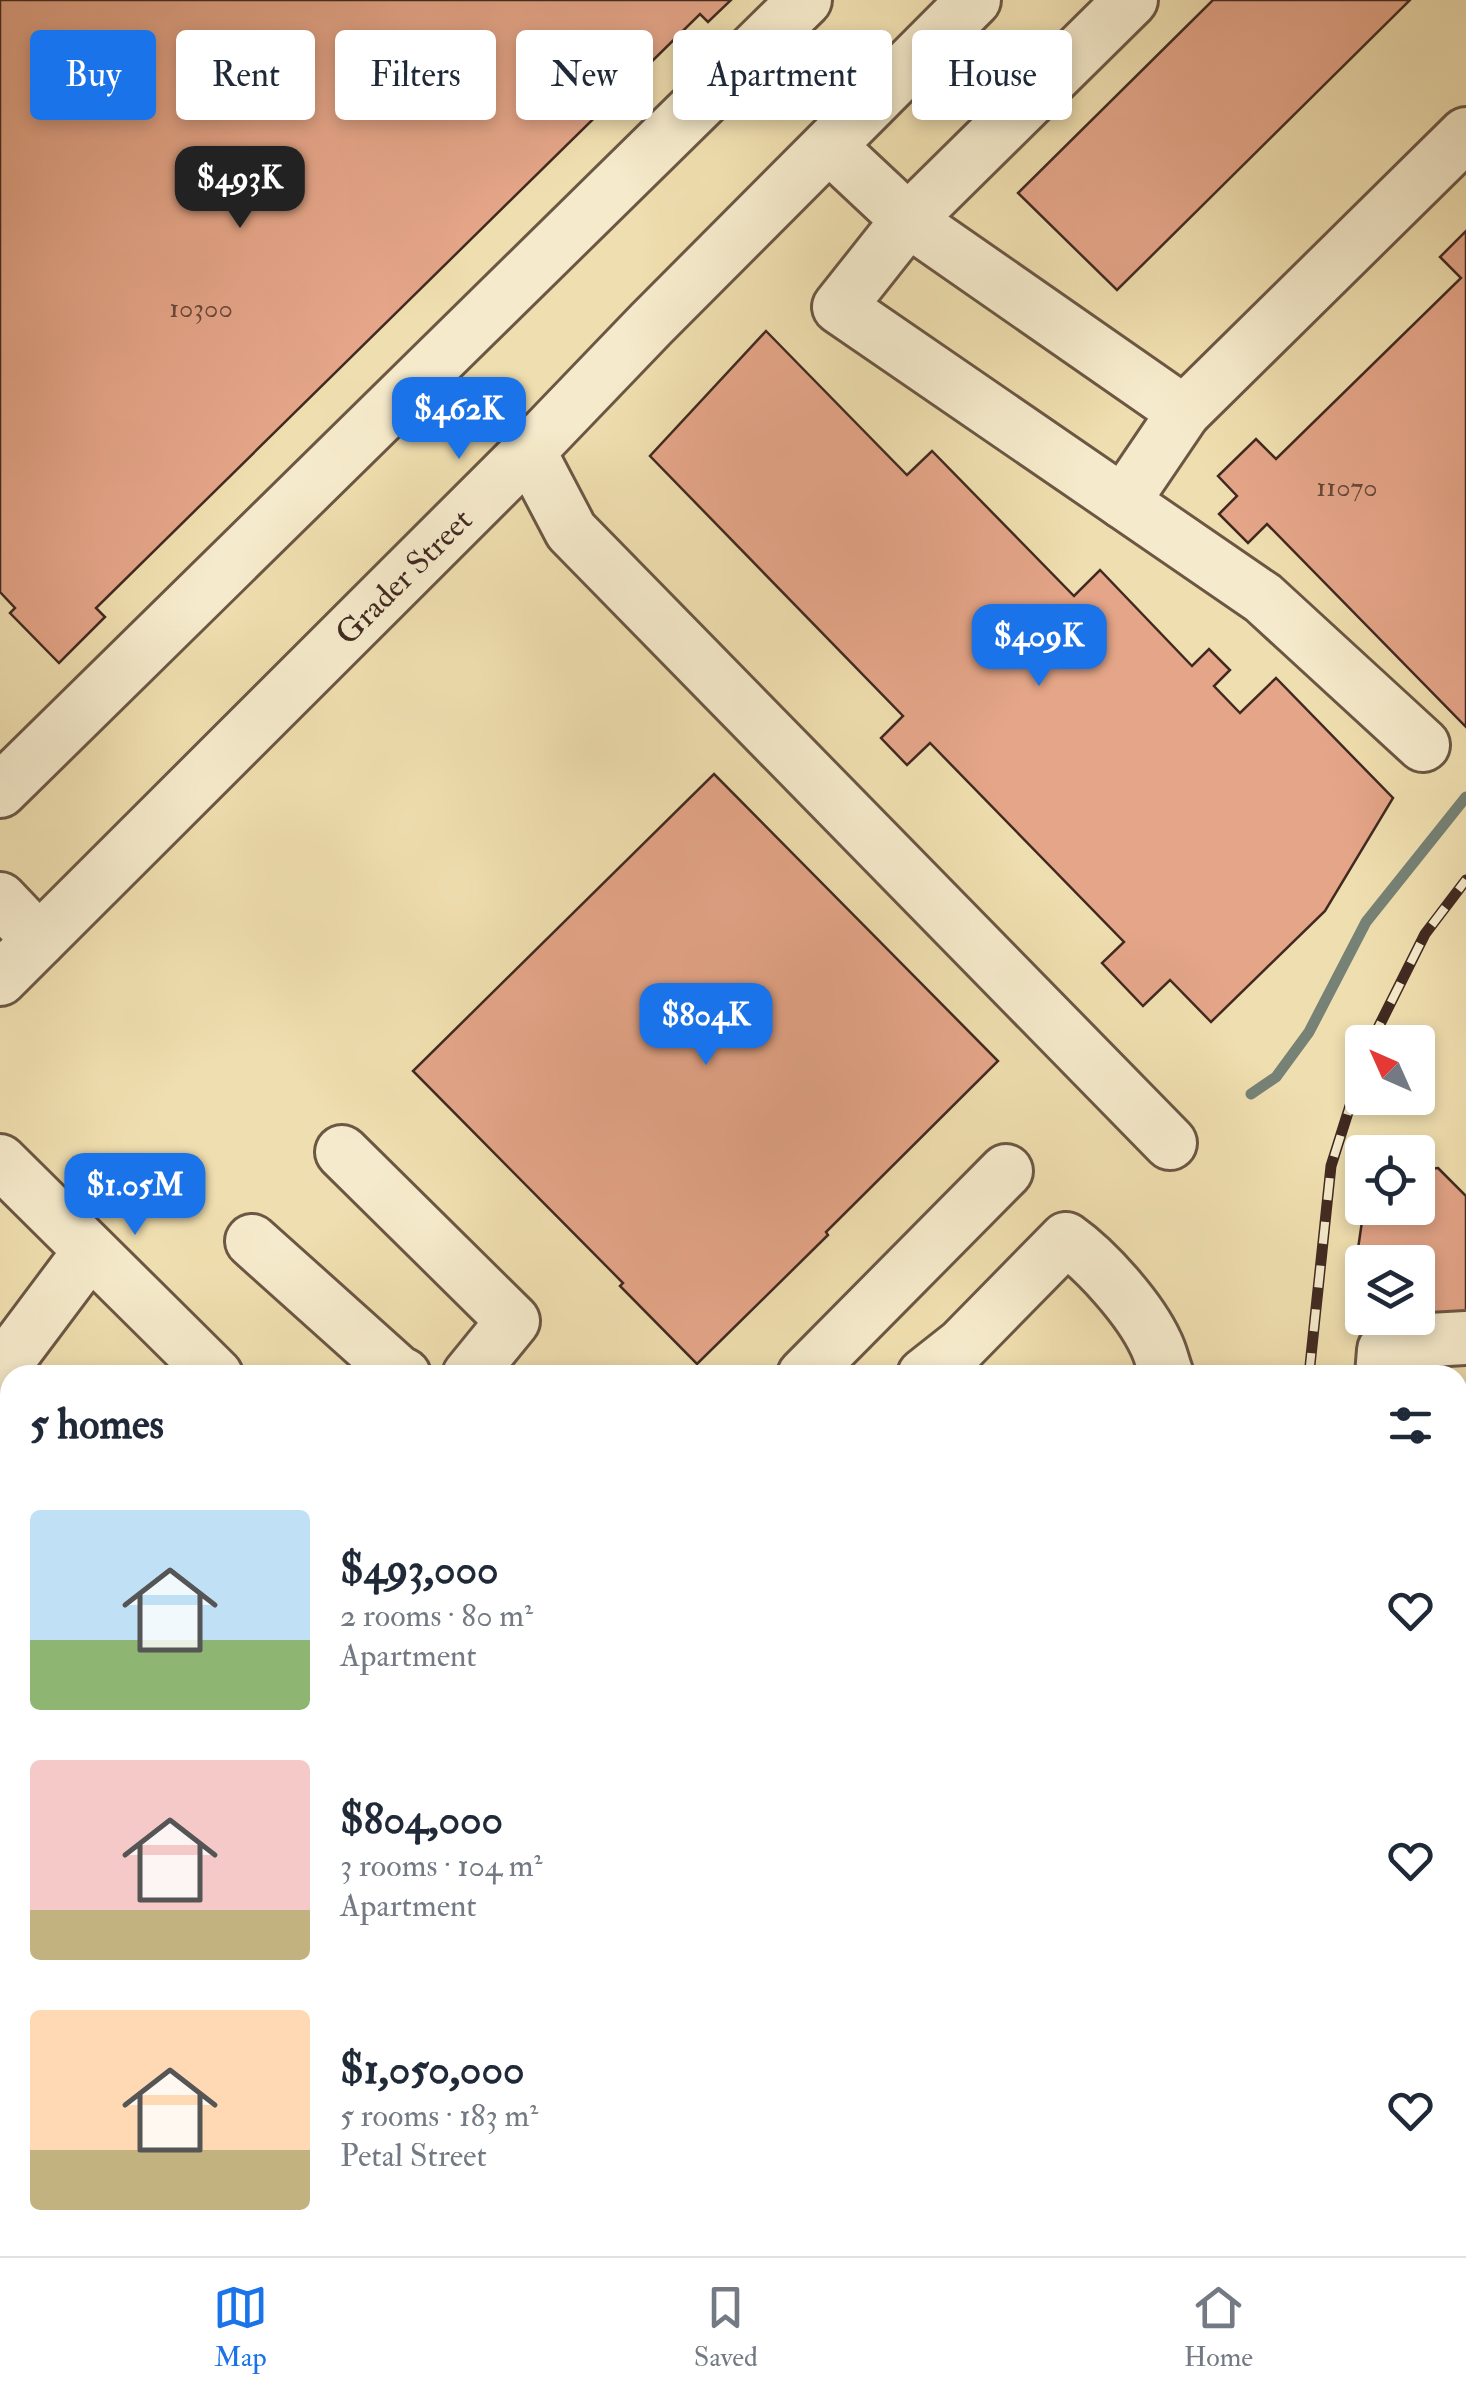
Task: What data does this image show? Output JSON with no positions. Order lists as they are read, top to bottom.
{
  "streets": {
    "street": ["Grader Street"]
  },
  "house_numbers": ["10300", "11070"],
  "north": "top left",
  "page": {
    "chip": [
      "Buy",
      "Rent",
      "Filters",
      "New",
      "Apartment",
      "House"
    ],
    "price": [
      "$493K",
      "$462K",
      "$409K",
      "$804K",
      "$1.05M"
    ],
    "heading": "5 homes",
    "list": [
      {
        "name": "$493,000",
        "note": "2 rooms · 80 m² · Apartment"
      },
      {
        "name": "$804,000",
        "note": "3 rooms · 104 m² · Apartment"
      },
      {
        "name": "$1,050,000",
        "note": "5 rooms · 183 m² · Petal Street"
      }
    ],
    "tabs": ["Map", "Saved", "Home"]
  }
}
